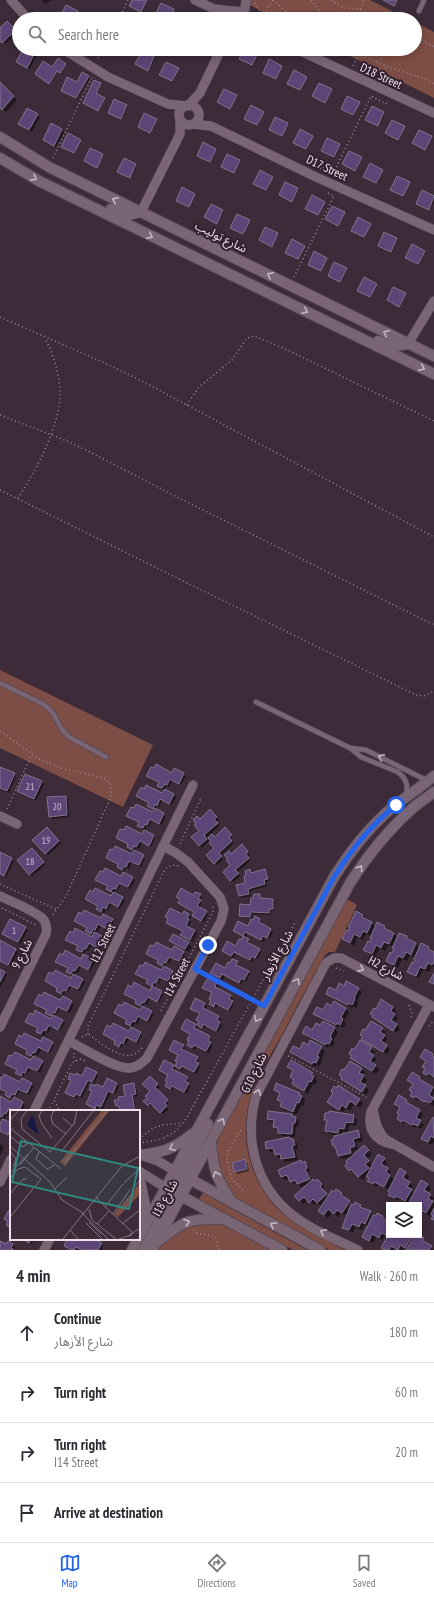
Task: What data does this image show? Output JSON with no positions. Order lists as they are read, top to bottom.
{
  "streets": {
    "street": [
      "D18 Street",
      "D17 Street",
      "شارع توليب",
      "I12 Street",
      "شارع 9",
      "شارع الأزهار",
      "H2 شارع",
      "I14 Street",
      "G10 شارع",
      "I18 شارع"
    ]
  },
  "crossings": [
    ["I12 Street", "I14 Street"],
    ["شارع الأزهار", "I18 شارع"],
    ["H2 شارع", "G10 شارع"]
  ],
  "one_way": ["H2 شارع", "G10 شارع"],
  "house_numbers": [
    "21",
    "20",
    "19",
    "18",
    "1"
  ],
  "page": {
    "search": "Search here",
    "heading": ["4 min", "Walk · 260 m"],
    "list": [
      ["Continue", "شارع الأزهار", "180 m"],
      ["Turn right", "60 m"],
      ["Turn right", "I14 Street", "20 m"],
      "Arrive at destination"
    ],
    "nav": ["Map", "Directions", "Saved"]
  }
}
